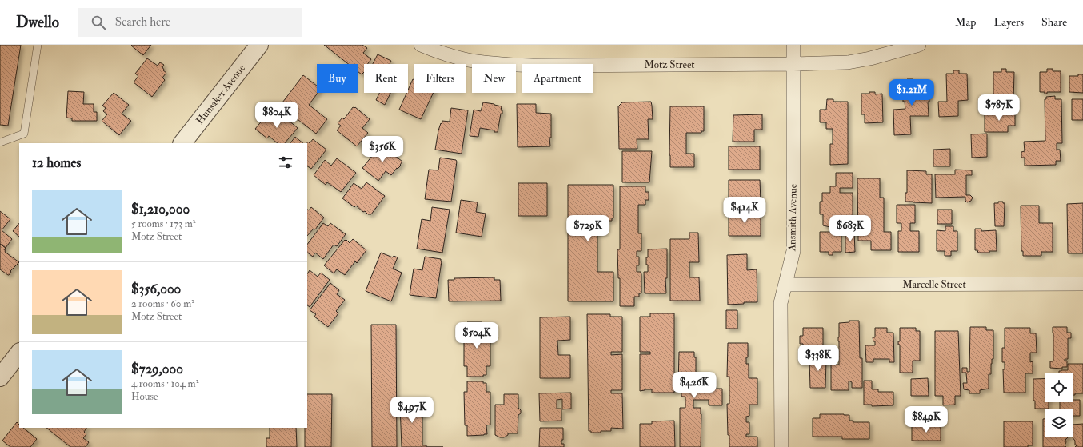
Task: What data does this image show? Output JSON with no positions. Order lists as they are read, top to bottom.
{
  "streets": {
    "street": [
      "Motz Street",
      "Hunsaker Avenue",
      "Ansmith Avenue",
      "Marcelle Street"
    ]
  },
  "crossings": [
    ["Motz Street", "Ansmith Avenue"],
    ["Ansmith Avenue", "Marcelle Street"]
  ],
  "page": {
    "header": "Dwello",
    "search": "Search here",
    "nav": ["Map", "Layers", "Share"],
    "chip": [
      "Buy",
      "Rent",
      "Filters",
      "New",
      "Apartment"
    ],
    "price": [
      "$1.21M",
      "$787K",
      "$804K",
      "$356K",
      "$414K",
      "$729K",
      "$683K",
      "$504K",
      "$338K",
      "$426K",
      "$497K",
      "$849K"
    ],
    "heading": "12 homes",
    "list": [
      {
        "name": "$1,210,000",
        "note": "5 rooms · 173 m² · Motz Street"
      },
      {
        "name": "$356,000",
        "note": "2 rooms · 60 m² · Motz Street"
      },
      {
        "name": "$729,000",
        "note": "4 rooms · 104 m² · House"
      }
    ]
  }
}
